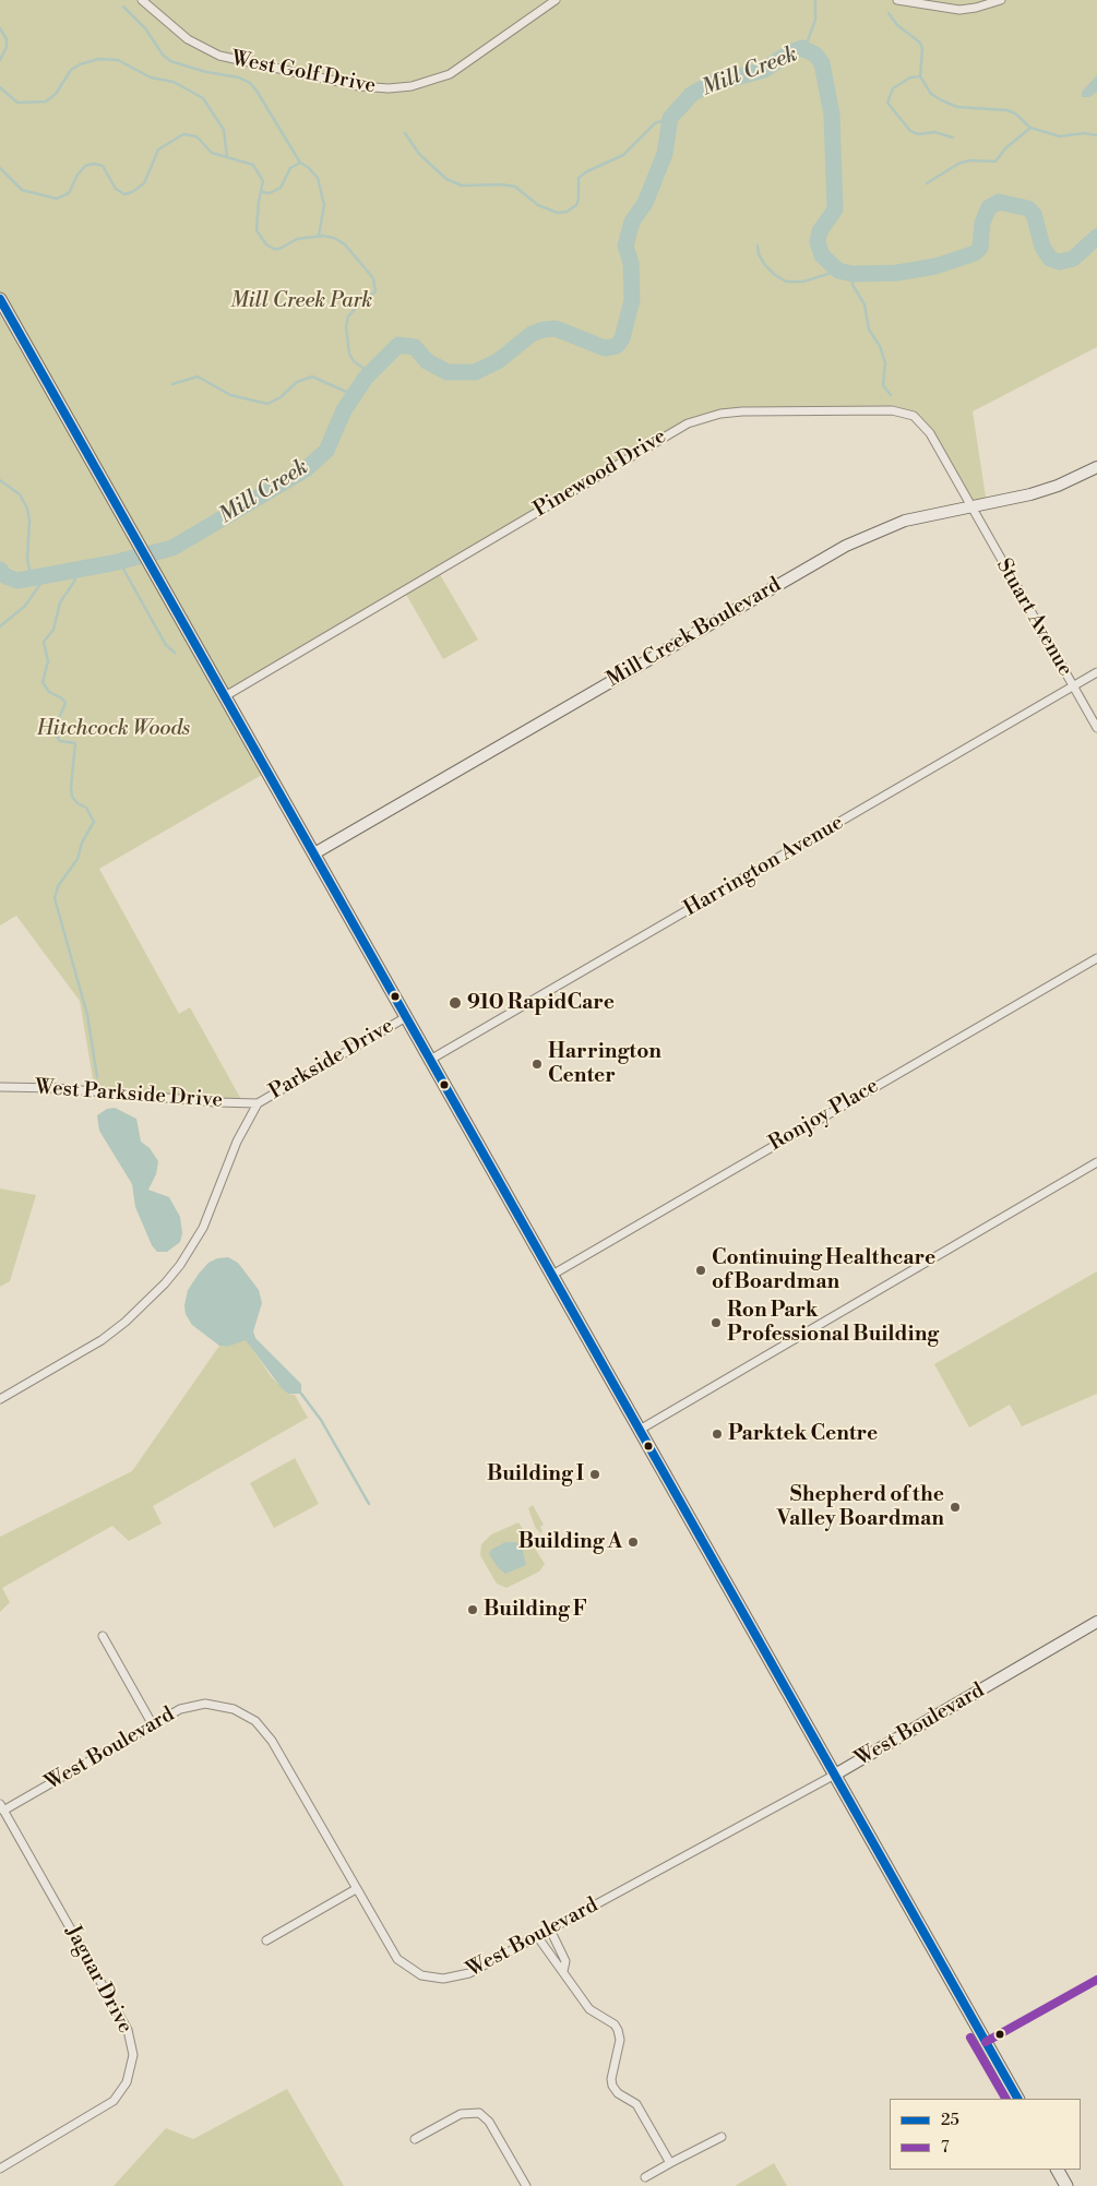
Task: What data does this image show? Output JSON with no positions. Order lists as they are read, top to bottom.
{
  "streets": {
    "street": [
      "West Golf Drive",
      "Pinewood Drive",
      "Stuart Avenue",
      "Mill Creek Boulevard",
      "Harrington Avenue",
      "Parkside Drive",
      "West Parkside Drive",
      "Ronjoy Place",
      "West Boulevard",
      "Jaguar Drive"
    ]
  },
  "crossings": [
    ["Pinewood Drive", "Stuart Avenue"],
    ["Pinewood Drive", "Mill Creek Boulevard"],
    ["Stuart Avenue", "Mill Creek Boulevard"],
    ["Stuart Avenue", "Harrington Avenue"],
    ["Parkside Drive", "West Parkside Drive"],
    ["West Boulevard", "Jaguar Drive"]
  ],
  "water": ["Mill Creek"],
  "parks": ["Mill Creek Park", "Hitchcock Woods"],
  "places": [
    "910 RapidCare",
    "Harrington Center",
    "Continuing Healthcare of Boardman",
    "Ron Park Professional Building",
    "Parktek Centre",
    "Building I",
    "Shepherd of the Valley Boardman",
    "Building A",
    "Building F"
  ],
  "lines": ["transit line 25", "transit line 7"],
  "legend": ["25", "7"]
}
